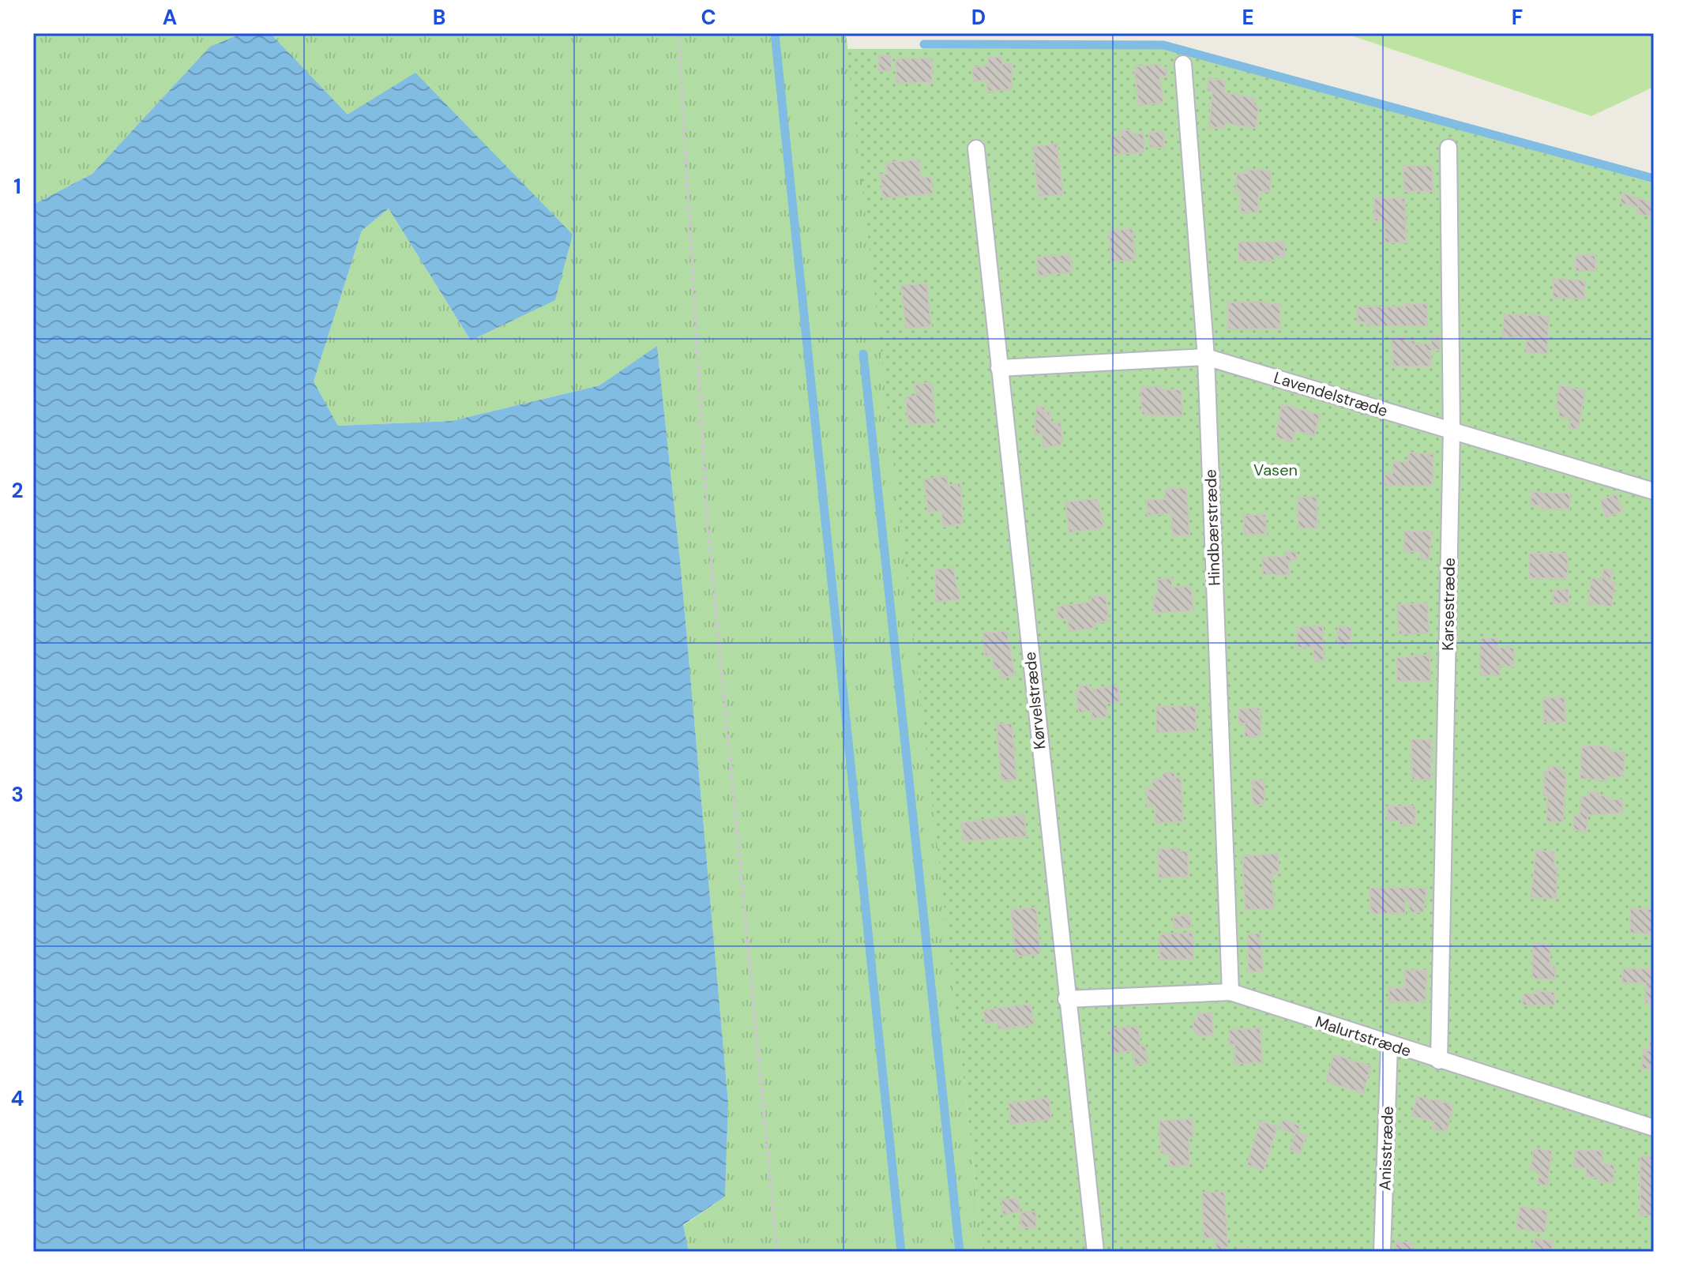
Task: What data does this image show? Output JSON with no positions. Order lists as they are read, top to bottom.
{
  "streets": {
    "lane": [
      "Lavendelstræde",
      "Hindbærstræde",
      "Karsestræde",
      "Kørvelstræde",
      "Malurtstræde",
      "Anisstræde"
    ]
  },
  "crossings": [
    ["Lavendelstræde", "Hindbærstræde"],
    ["Lavendelstræde", "Karsestræde"],
    ["Lavendelstræde", "Kørvelstræde"],
    ["Hindbærstræde", "Malurtstræde"],
    ["Karsestræde", "Malurtstræde"],
    ["Kørvelstræde", "Malurtstræde"],
    ["Malurtstræde", "Anisstræde"]
  ],
  "parks": ["Vasen"],
  "grid": {
    "columns": [
      "A",
      "B",
      "C",
      "D",
      "E",
      "F"
    ],
    "rows": [
      "1",
      "2",
      "3",
      "4"
    ]
  }
}
